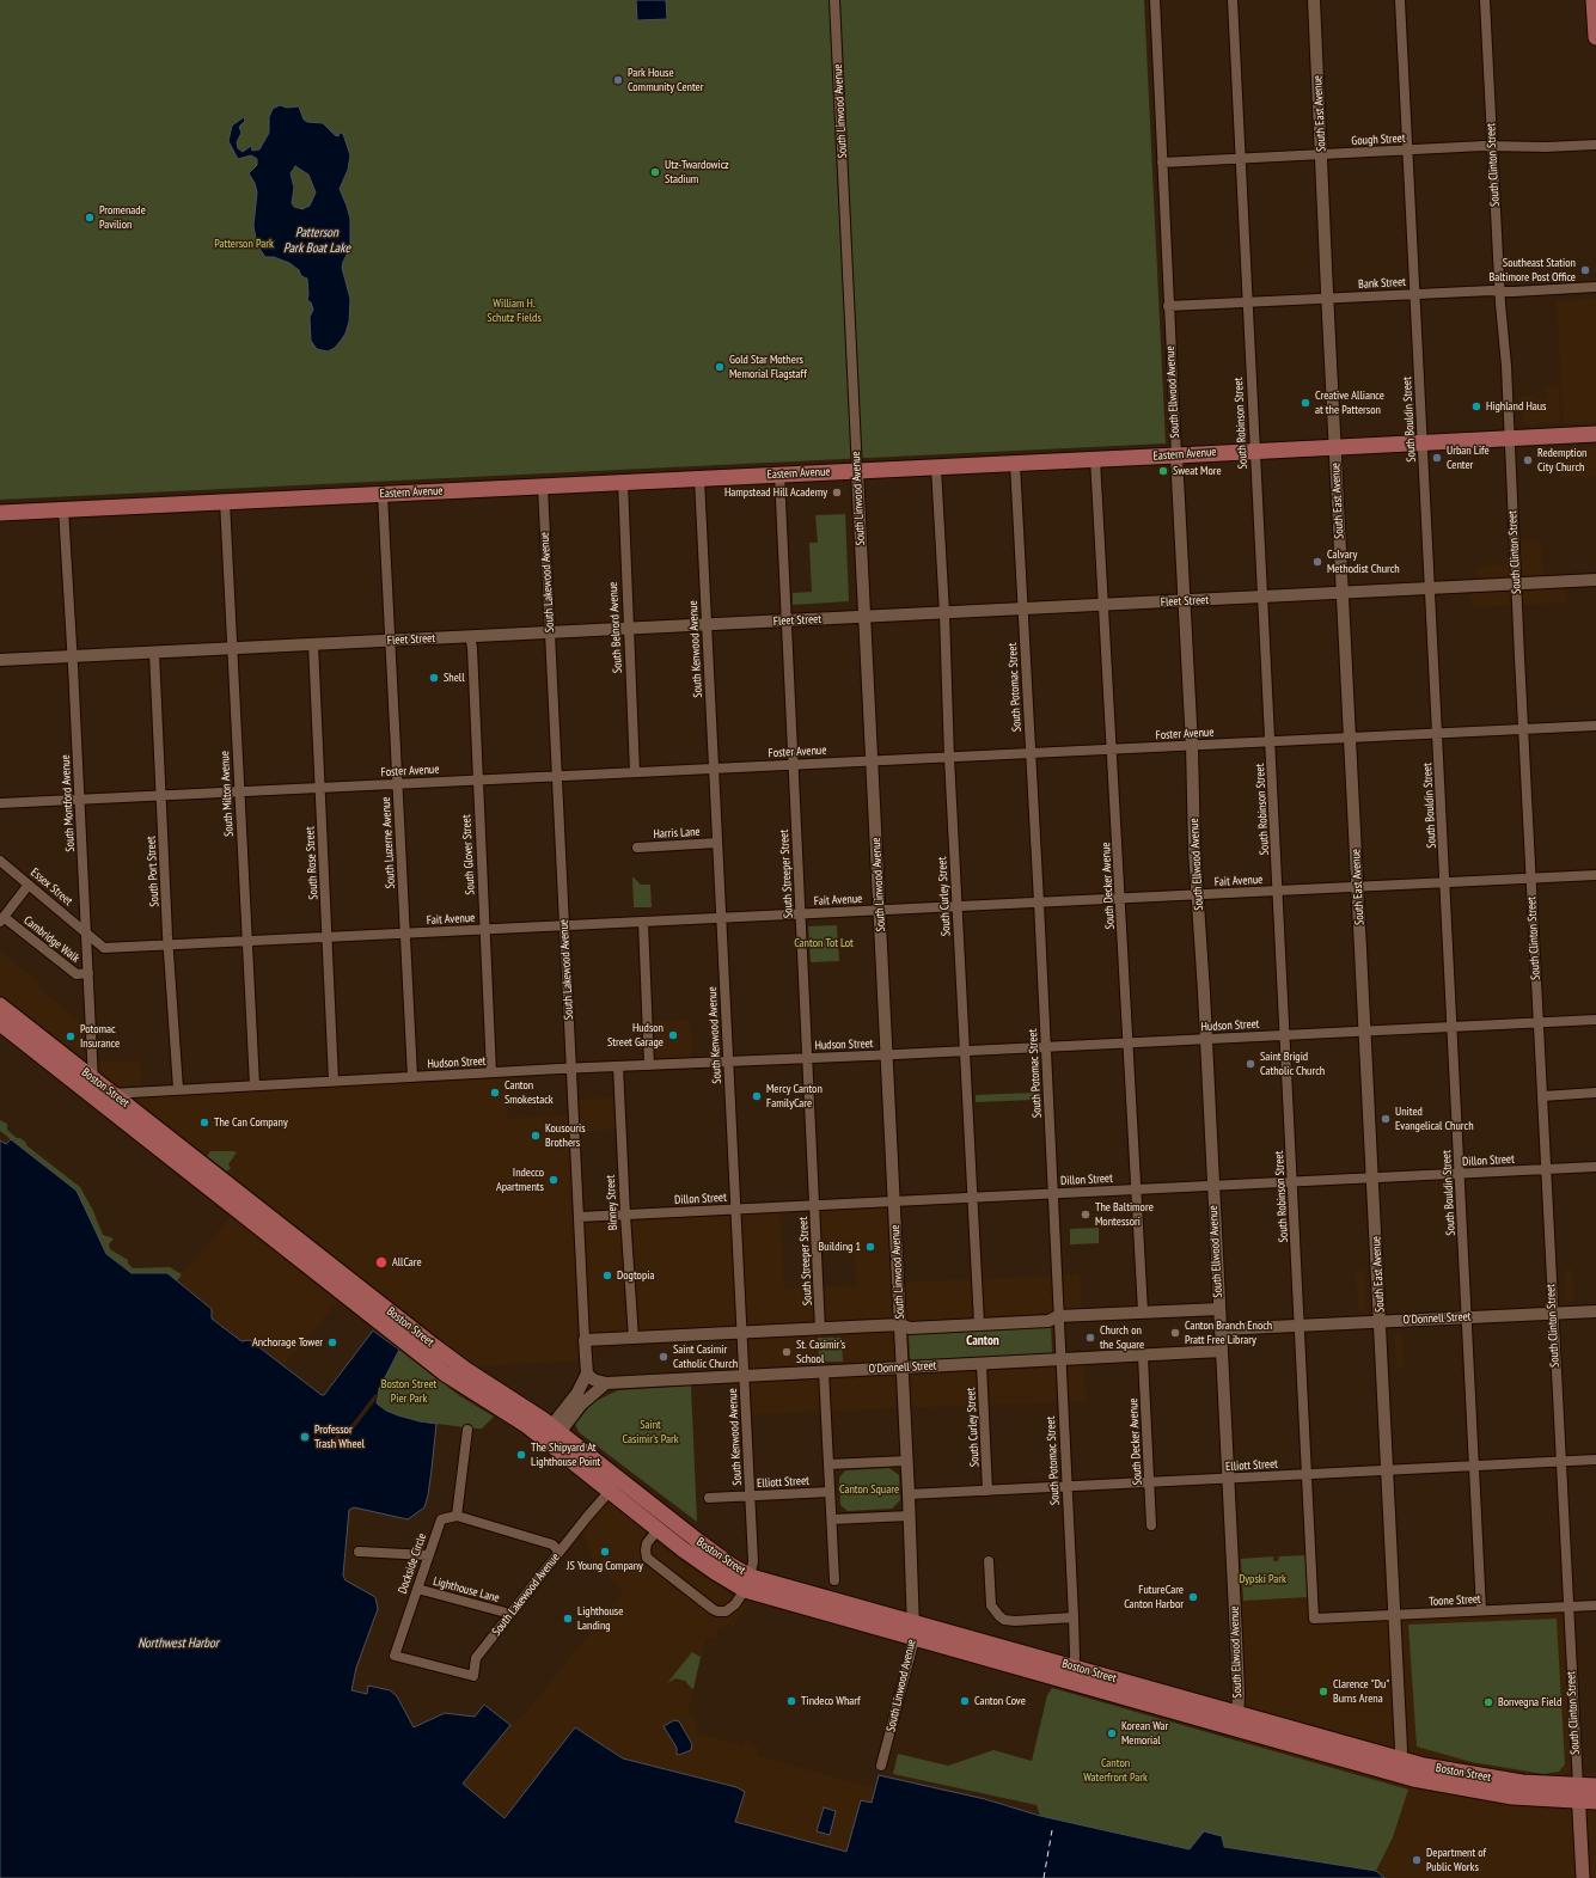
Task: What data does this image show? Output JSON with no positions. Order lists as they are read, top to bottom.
{
  "streets": {
    "main road": ["South Clinton Street", "Eastern Avenue", "Boston Street"],
    "street": [
      "South Linwood Avenue",
      "South East Avenue",
      "Gough Street",
      "Bank Street",
      "South Ellwood Avenue",
      "South Bouldin Street",
      "South Robinson Street",
      "South Lakewood Avenue",
      "Fleet Street",
      "South Belnord Avenue",
      "South Kenwood Avenue",
      "South Potomac Street",
      "Foster Avenue",
      "South Milton Avenue",
      "South Montford Avenue",
      "Harris Lane",
      "South Luzerne Avenue",
      "South Glover Street",
      "South Rose Street",
      "South Port Street",
      "South Streeper Street",
      "Fait Avenue",
      "South Decker Avenue",
      "Essex Street",
      "South Curley Street",
      "Cambridge Walk",
      "Hudson Street",
      "Dillon Street",
      "Binney Street",
      "O'Donnell Street",
      "Elliott Street",
      "Dockside Circle",
      "Lighthouse Lane",
      "Toone Street"
    ]
  },
  "crossings": [
    ["South Linwood Avenue", "Eastern Avenue"],
    ["South Linwood Avenue", "Fleet Street"],
    ["South Linwood Avenue", "Foster Avenue"],
    ["South Linwood Avenue", "Fait Avenue"],
    ["South Linwood Avenue", "Hudson Street"],
    ["South Linwood Avenue", "Boston Street"],
    ["South Linwood Avenue", "Dillon Street"],
    ["South Linwood Avenue", "O'Donnell Street"],
    ["South Linwood Avenue", "Elliott Street"],
    ["South East Avenue", "Gough Street"],
    ["South East Avenue", "Bank Street"],
    ["South East Avenue", "Eastern Avenue"],
    ["South East Avenue", "Fleet Street"],
    ["South East Avenue", "Foster Avenue"],
    ["South East Avenue", "Fait Avenue"],
    ["South East Avenue", "Hudson Street"],
    ["South East Avenue", "Boston Street"],
    ["South East Avenue", "Dillon Street"],
    ["South East Avenue", "O'Donnell Street"],
    ["South East Avenue", "Elliott Street"],
    ["South East Avenue", "Toone Street"],
    ["Gough Street", "South Clinton Street"],
    ["Gough Street", "South Ellwood Avenue"],
    ["Gough Street", "South Bouldin Street"],
    ["Gough Street", "South Robinson Street"],
    ["South Clinton Street", "Bank Street"],
    ["South Clinton Street", "Eastern Avenue"],
    ["South Clinton Street", "Fleet Street"],
    ["South Clinton Street", "Foster Avenue"],
    ["South Clinton Street", "Fait Avenue"],
    ["South Clinton Street", "Hudson Street"],
    ["South Clinton Street", "Boston Street"],
    ["South Clinton Street", "Dillon Street"],
    ["South Clinton Street", "O'Donnell Street"],
    ["South Clinton Street", "Elliott Street"],
    ["South Clinton Street", "Toone Street"],
    ["Bank Street", "South Ellwood Avenue"],
    ["Bank Street", "South Bouldin Street"],
    ["Bank Street", "South Robinson Street"],
    ["South Ellwood Avenue", "Eastern Avenue"],
    ["South Ellwood Avenue", "Fleet Street"],
    ["South Ellwood Avenue", "Foster Avenue"],
    ["South Ellwood Avenue", "Fait Avenue"],
    ["South Ellwood Avenue", "Hudson Street"],
    ["South Ellwood Avenue", "Boston Street"],
    ["South Ellwood Avenue", "Dillon Street"],
    ["South Ellwood Avenue", "O'Donnell Street"],
    ["South Ellwood Avenue", "Elliott Street"],
    ["South Bouldin Street", "Eastern Avenue"],
    ["South Bouldin Street", "Fleet Street"],
    ["South Bouldin Street", "Foster Avenue"],
    ["South Bouldin Street", "Fait Avenue"],
    ["South Bouldin Street", "Hudson Street"],
    ["South Bouldin Street", "Dillon Street"],
    ["South Bouldin Street", "O'Donnell Street"],
    ["South Bouldin Street", "Elliott Street"],
    ["South Bouldin Street", "Toone Street"],
    ["South Robinson Street", "Eastern Avenue"],
    ["South Robinson Street", "Fleet Street"],
    ["South Robinson Street", "Foster Avenue"],
    ["South Robinson Street", "Fait Avenue"],
    ["South Robinson Street", "Hudson Street"],
    ["South Robinson Street", "Dillon Street"],
    ["South Robinson Street", "O'Donnell Street"],
    ["South Robinson Street", "Elliott Street"],
    ["South Robinson Street", "Toone Street"],
    ["Eastern Avenue", "South Lakewood Avenue"],
    ["Eastern Avenue", "South Belnord Avenue"],
    ["Eastern Avenue", "South Kenwood Avenue"],
    ["Eastern Avenue", "South Potomac Street"],
    ["Eastern Avenue", "South Milton Avenue"],
    ["Eastern Avenue", "South Montford Avenue"],
    ["Eastern Avenue", "South Luzerne Avenue"],
    ["Eastern Avenue", "South Streeper Street"],
    ["Eastern Avenue", "South Decker Avenue"],
    ["Eastern Avenue", "South Curley Street"],
    ["South Lakewood Avenue", "Fleet Street"],
    ["South Lakewood Avenue", "Foster Avenue"],
    ["South Lakewood Avenue", "Fait Avenue"],
    ["South Lakewood Avenue", "Hudson Street"],
    ["South Lakewood Avenue", "Boston Street"],
    ["South Lakewood Avenue", "Dillon Street"],
    ["South Lakewood Avenue", "Dockside Circle"],
    ["South Lakewood Avenue", "Lighthouse Lane"],
    ["Fleet Street", "South Belnord Avenue"],
    ["Fleet Street", "South Kenwood Avenue"],
    ["Fleet Street", "South Potomac Street"],
    ["Fleet Street", "South Milton Avenue"],
    ["Fleet Street", "South Montford Avenue"],
    ["Fleet Street", "South Luzerne Avenue"],
    ["Fleet Street", "South Glover Street"],
    ["Fleet Street", "South Rose Street"],
    ["Fleet Street", "South Port Street"],
    ["Fleet Street", "South Streeper Street"],
    ["Fleet Street", "South Decker Avenue"],
    ["Fleet Street", "South Curley Street"],
    ["South Belnord Avenue", "Foster Avenue"],
    ["South Kenwood Avenue", "Foster Avenue"],
    ["South Kenwood Avenue", "Harris Lane"],
    ["South Kenwood Avenue", "Fait Avenue"],
    ["South Kenwood Avenue", "Hudson Street"],
    ["South Kenwood Avenue", "Boston Street"],
    ["South Kenwood Avenue", "Dillon Street"],
    ["South Kenwood Avenue", "O'Donnell Street"],
    ["South Kenwood Avenue", "Elliott Street"],
    ["South Potomac Street", "Foster Avenue"],
    ["South Potomac Street", "Fait Avenue"],
    ["South Potomac Street", "Hudson Street"],
    ["South Potomac Street", "Boston Street"],
    ["South Potomac Street", "Dillon Street"],
    ["South Potomac Street", "O'Donnell Street"],
    ["South Potomac Street", "Elliott Street"],
    ["Foster Avenue", "South Milton Avenue"],
    ["Foster Avenue", "South Montford Avenue"],
    ["Foster Avenue", "South Luzerne Avenue"],
    ["Foster Avenue", "South Glover Street"],
    ["Foster Avenue", "South Rose Street"],
    ["Foster Avenue", "South Port Street"],
    ["Foster Avenue", "South Streeper Street"],
    ["Foster Avenue", "South Decker Avenue"],
    ["Foster Avenue", "South Curley Street"],
    ["South Milton Avenue", "Fait Avenue"],
    ["South Milton Avenue", "Hudson Street"],
    ["South Montford Avenue", "Fait Avenue"],
    ["South Montford Avenue", "Essex Street"],
    ["South Montford Avenue", "Cambridge Walk"],
    ["South Montford Avenue", "Hudson Street"],
    ["South Montford Avenue", "Boston Street"],
    ["South Luzerne Avenue", "Fait Avenue"],
    ["South Luzerne Avenue", "Hudson Street"],
    ["South Glover Street", "Fait Avenue"],
    ["South Glover Street", "Hudson Street"],
    ["South Rose Street", "Fait Avenue"],
    ["South Rose Street", "Hudson Street"],
    ["South Port Street", "Fait Avenue"],
    ["South Port Street", "Hudson Street"],
    ["South Streeper Street", "Fait Avenue"],
    ["South Streeper Street", "Hudson Street"],
    ["South Streeper Street", "Dillon Street"],
    ["Fait Avenue", "South Decker Avenue"],
    ["Fait Avenue", "Essex Street"],
    ["Fait Avenue", "South Curley Street"],
    ["South Decker Avenue", "Hudson Street"],
    ["South Decker Avenue", "Dillon Street"],
    ["South Decker Avenue", "O'Donnell Street"],
    ["South Decker Avenue", "Elliott Street"],
    ["South Curley Street", "Hudson Street"],
    ["South Curley Street", "Dillon Street"],
    ["South Curley Street", "O'Donnell Street"],
    ["South Curley Street", "Elliott Street"],
    ["Hudson Street", "Boston Street"],
    ["Hudson Street", "Binney Street"],
    ["Dillon Street", "Binney Street"],
    ["Dockside Circle", "Lighthouse Lane"]
  ],
  "districts": ["Canton"],
  "water": ["Patterson Park Boat Lake", "Northwest Harbor"],
  "parks": [
    "Patterson Park",
    "William H. Schutz Fields",
    "Canton Tot Lot",
    "Boston Street Pier Park",
    "Saint Casimir's Park",
    "Canton Square",
    "Dypski Park",
    "Canton Waterfront Park"
  ],
  "places": [
    "Park House Community Center",
    "Utz-Twardowicz Stadium",
    "Promenade Pavilion",
    "Southeast Station Baltimore Post Office",
    "Gold Star Mothers Memorial Flagstaff",
    "Creative Alliance at the Patterson",
    "Highland Haus",
    "Urban Life Center",
    "Redemption City Church",
    "Sweat More",
    "Hampstead Hill Academy",
    "Calvary Methodist Church",
    "Shell",
    "Hudson Street Garage",
    "Potomac Insurance",
    "Saint Brigid Catholic Church",
    "Canton Smokestack",
    "Mercy Canton FamilyCare",
    "United Evangelical Church",
    "The Can Company",
    "Kousouris Brothers",
    "Indecco Apartments",
    "The Baltimore Montessori",
    "Building 1",
    "AllCare",
    "Dogtopia",
    "Canton Branch Enoch Pratt Free Library",
    "Church on the Square",
    "Anchorage Tower",
    "St. Casimir's School",
    "Saint Casimir Catholic Church",
    "Professor Trash Wheel",
    "The Shipyard At Lighthouse Point",
    "JS Young Company",
    "FutureCare Canton Harbor",
    "Lighthouse Landing",
    "Clarence \"Du\" Burns Arena",
    "Tindeco Wharf",
    "Canton Cove",
    "Bonvegna Field",
    "Korean War Memorial",
    "Department of Public Works"
  ]
}
